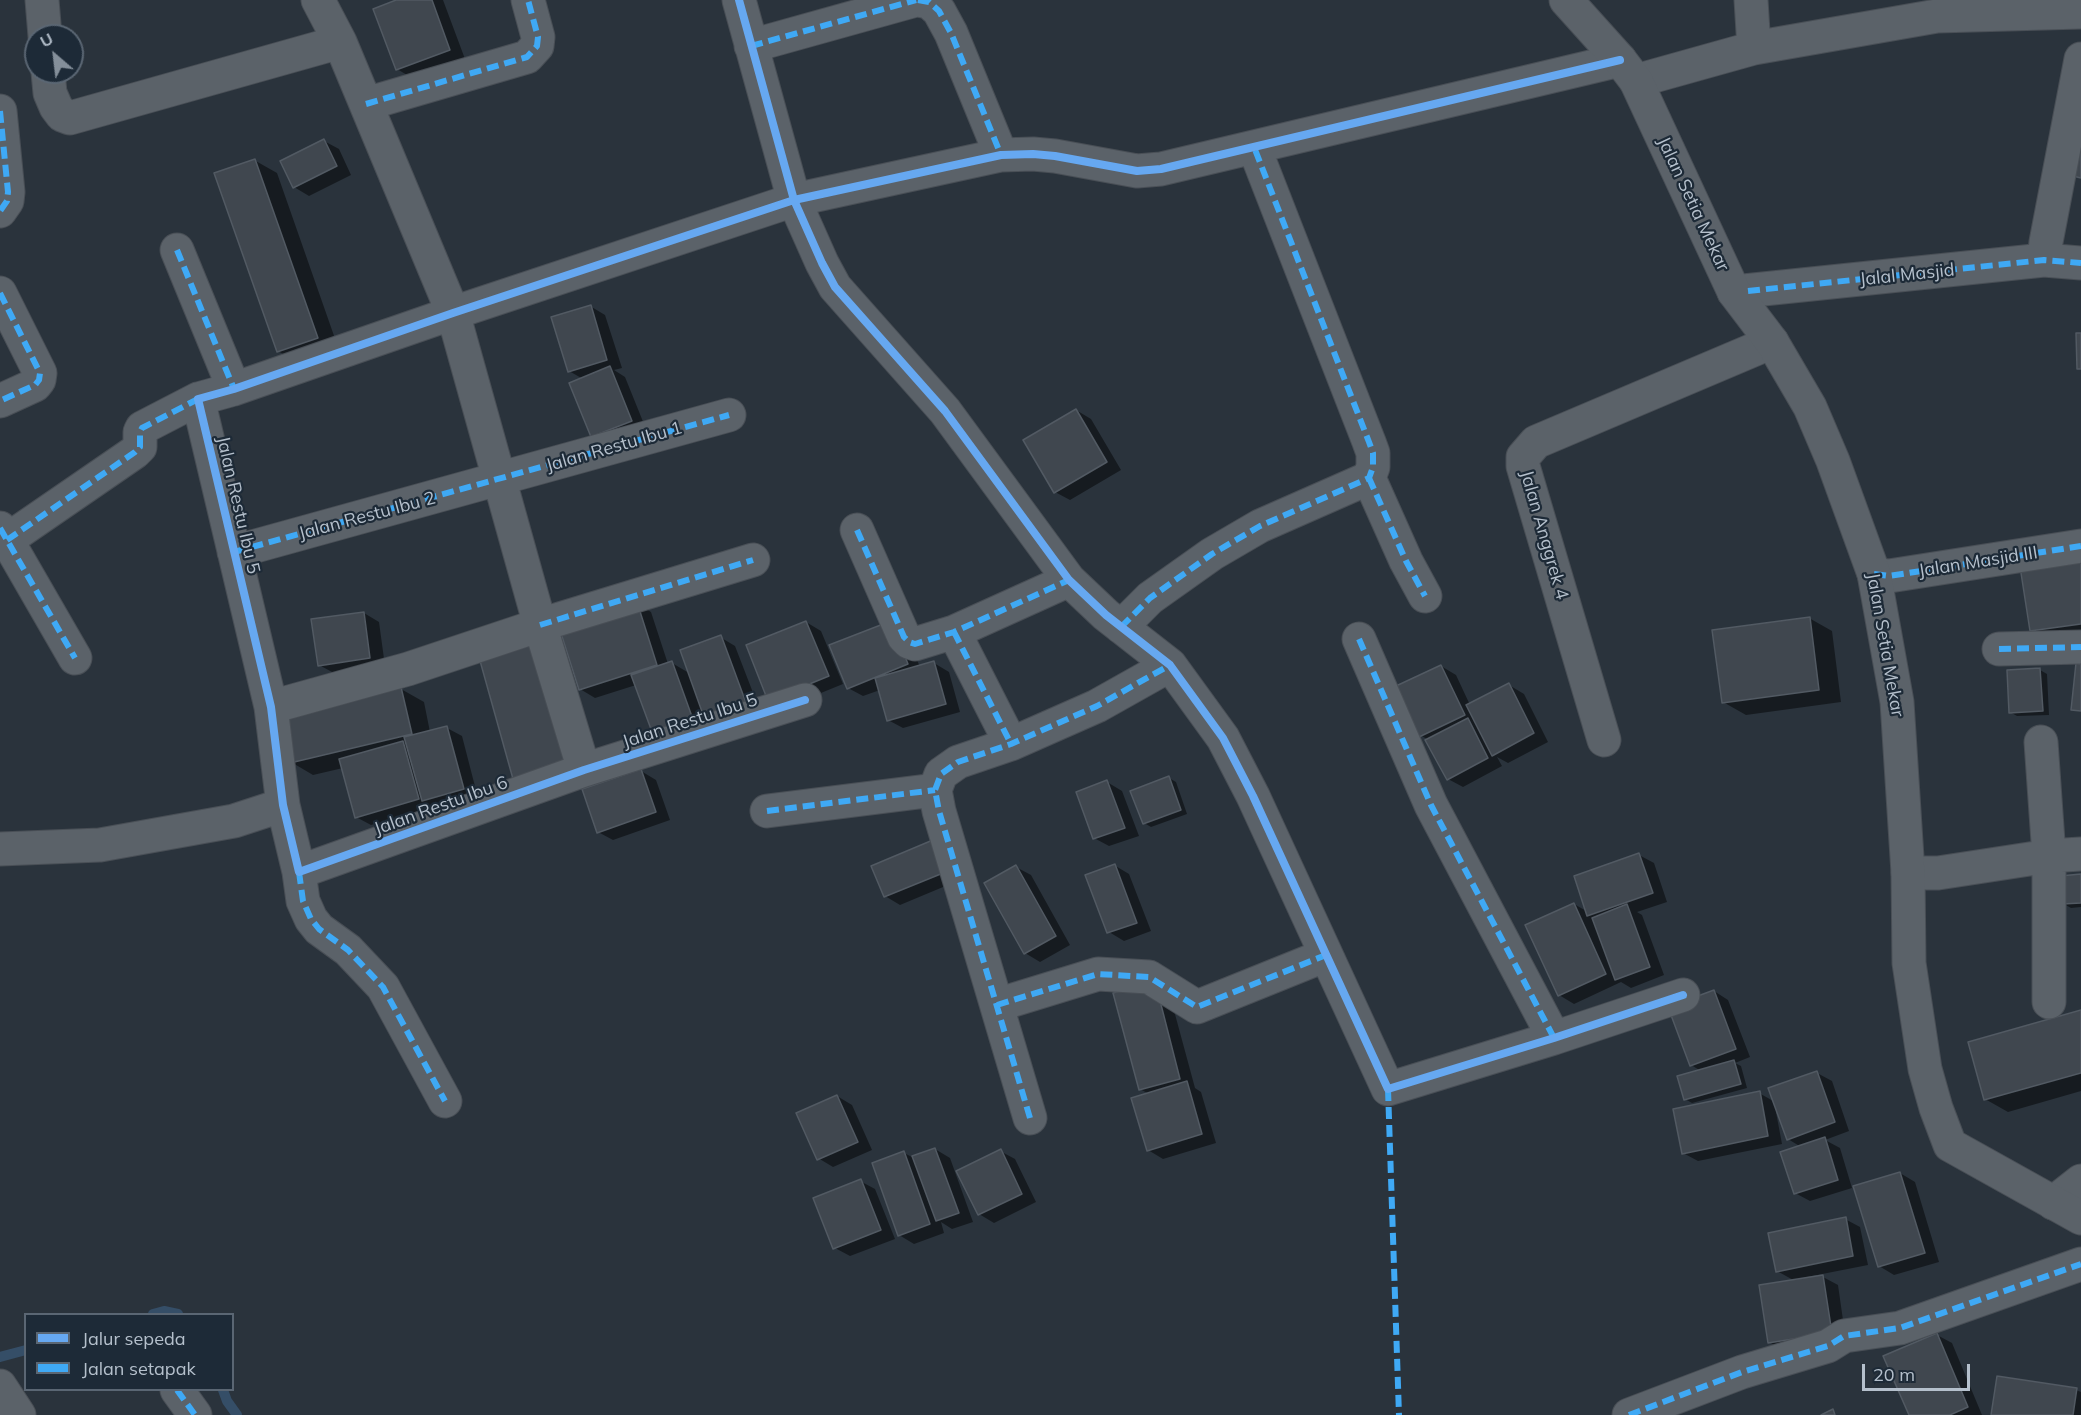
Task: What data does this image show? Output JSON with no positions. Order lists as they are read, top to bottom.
{
  "streets": {
    "street": [
      "Jalan Setia Mekar",
      "Jalal Masjid",
      "Jalan Restu Ibu 1",
      "Jalan Restu Ibu 5",
      "Jalan Restu Ibu 2",
      "Jalan Anggrek 4",
      "Jalan Masjid III",
      "Jalan Restu Ibu 6"
    ]
  },
  "crossings": [
    ["Jalan Setia Mekar", "Jalal Masjid"],
    ["Jalan Setia Mekar", "Jalan Anggrek 4"],
    ["Jalan Setia Mekar", "Jalan Masjid III"],
    ["Jalan Restu Ibu 1", "Jalan Restu Ibu 2"],
    ["Jalan Restu Ibu 5", "Jalan Restu Ibu 2"],
    ["Jalan Restu Ibu 5", "Jalan Restu Ibu 6"]
  ],
  "legend": ["Jalur sepeda", "Jalan setapak"],
  "scale_bar": "20 m",
  "north": "top left"
}
